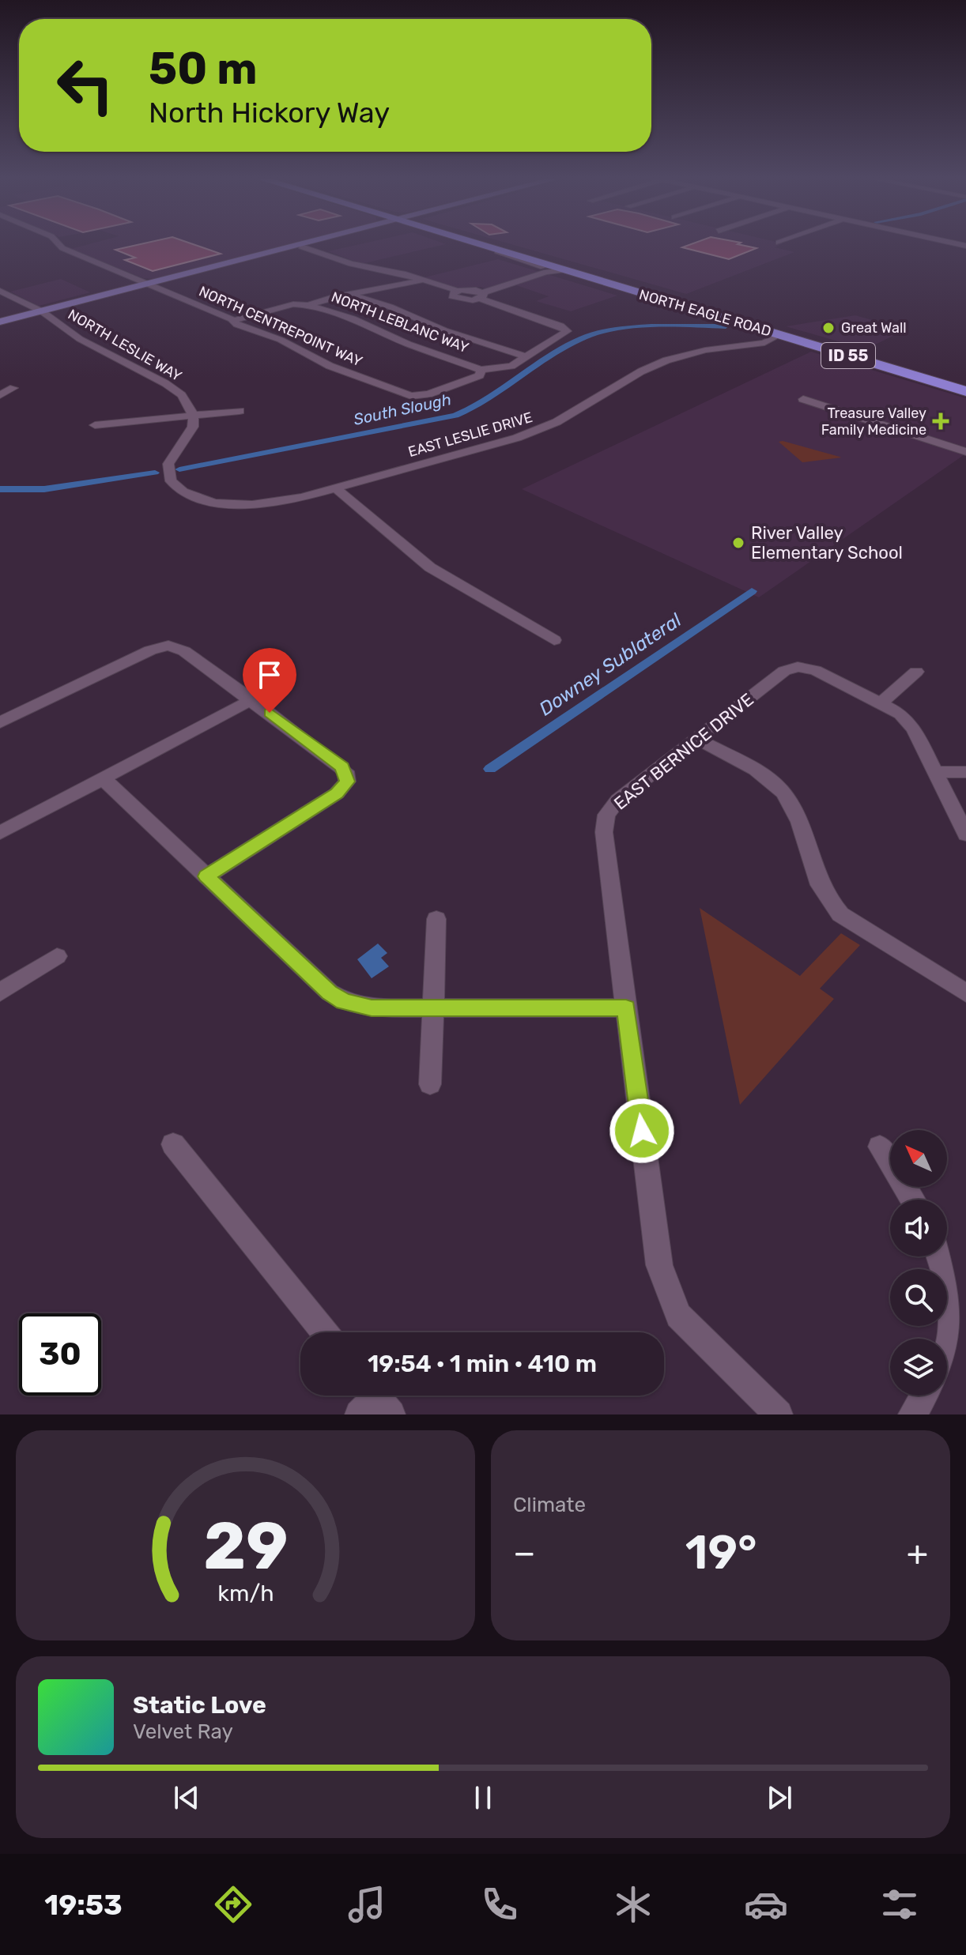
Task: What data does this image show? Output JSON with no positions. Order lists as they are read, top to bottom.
{
  "streets": {
    "highway": ["NORTH EAGLE ROAD", "ID 55"],
    "street": [
      "NORTH LEBLANC WAY",
      "NORTH CENTREPOINT WAY",
      "NORTH LESLIE WAY",
      "EAST LESLIE DRIVE",
      "EAST BERNICE DRIVE"
    ]
  },
  "crossings": [
    ["NORTH EAGLE ROAD", "EAST LESLIE DRIVE"],
    ["NORTH LEBLANC WAY", "NORTH CENTREPOINT WAY"],
    ["NORTH LESLIE WAY", "EAST LESLIE DRIVE"]
  ],
  "water": ["South Slough", "Downey Sublateral"],
  "places": {
    "other": ["Great Wall", "River Valley Elementary School"],
    "health": ["Treasure Valley Family Medicine"]
  },
  "north": "top left",
  "page": {
    "turn": ["50 m", "North Hickory Way"],
    "limit": "30",
    "trip": "19:54 · 1 min · 410 m",
    "tile": "Climate",
    "heat": ["−", "19°", "+"],
    "song": ["Static Love", "Velvet Ray"],
    "tabs": "19:53",
    "gauge": ["29", "km/h"]
  }
}
